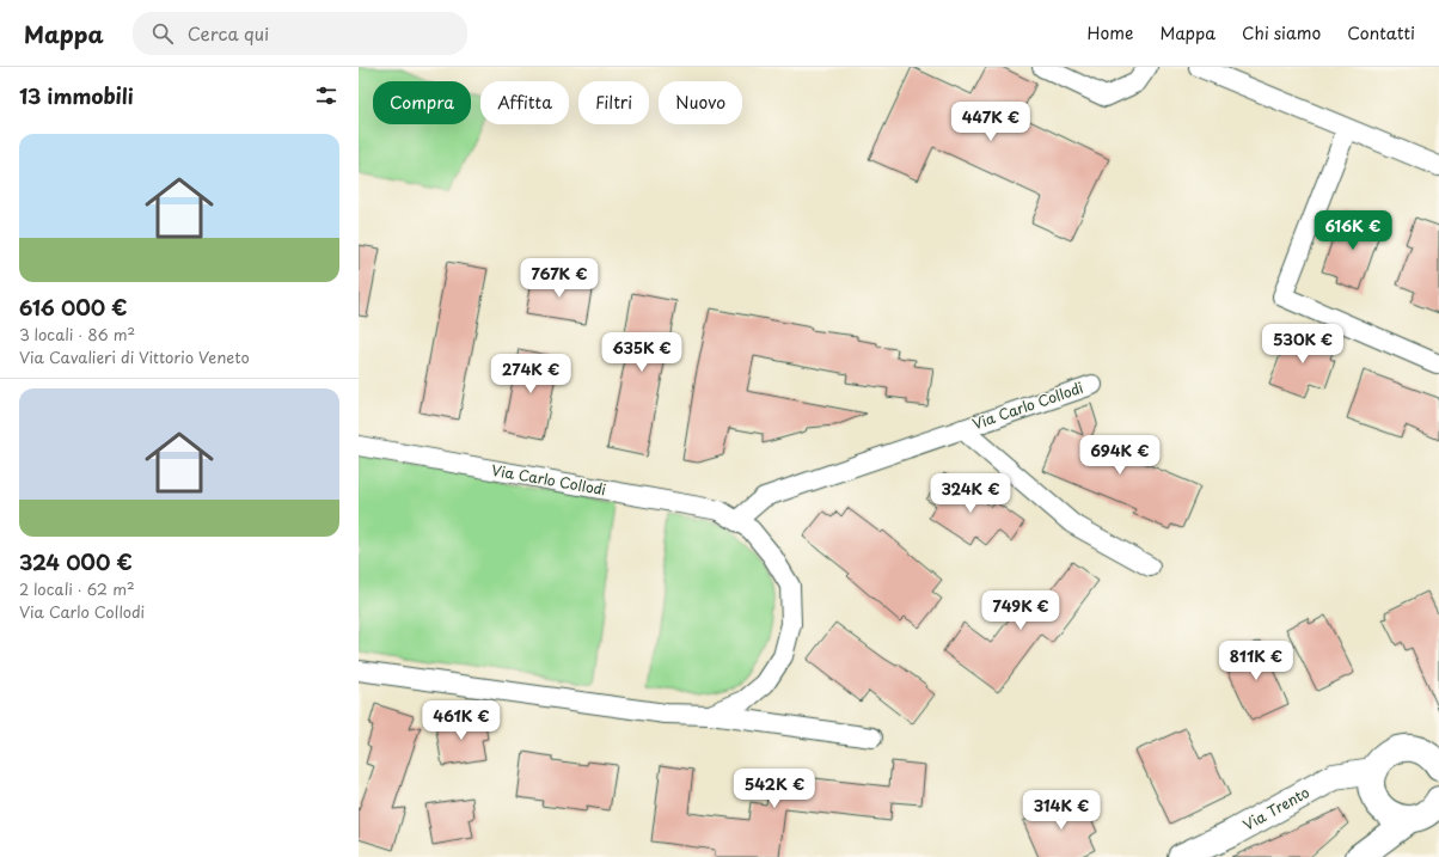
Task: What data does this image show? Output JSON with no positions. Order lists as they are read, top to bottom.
{
  "streets": {
    "street": ["Via Carlo Collodi", "Via Trento"]
  },
  "page": {
    "header": "Mappa",
    "search": "Cerca qui",
    "nav": [
      "Home",
      "Mappa",
      "Chi siamo",
      "Contatti"
    ],
    "heading": "13 immobili",
    "chip": [
      "Compra",
      "Affitta",
      "Filtri",
      "Nuovo"
    ],
    "price": [
      "447K €",
      "616K €",
      "767K €",
      "530K €",
      "635K €",
      "274K €",
      "694K €",
      "324K €",
      "749K €",
      "811K €",
      "461K €",
      "542K €",
      "314K €"
    ],
    "list": [
      {
        "name": "616 000 €",
        "note": "3 locali · 86 m² · Via Cavalieri di Vittorio Veneto"
      },
      {
        "name": "324 000 €",
        "note": "2 locali · 62 m² · Via Carlo Collodi"
      }
    ]
  }
}
